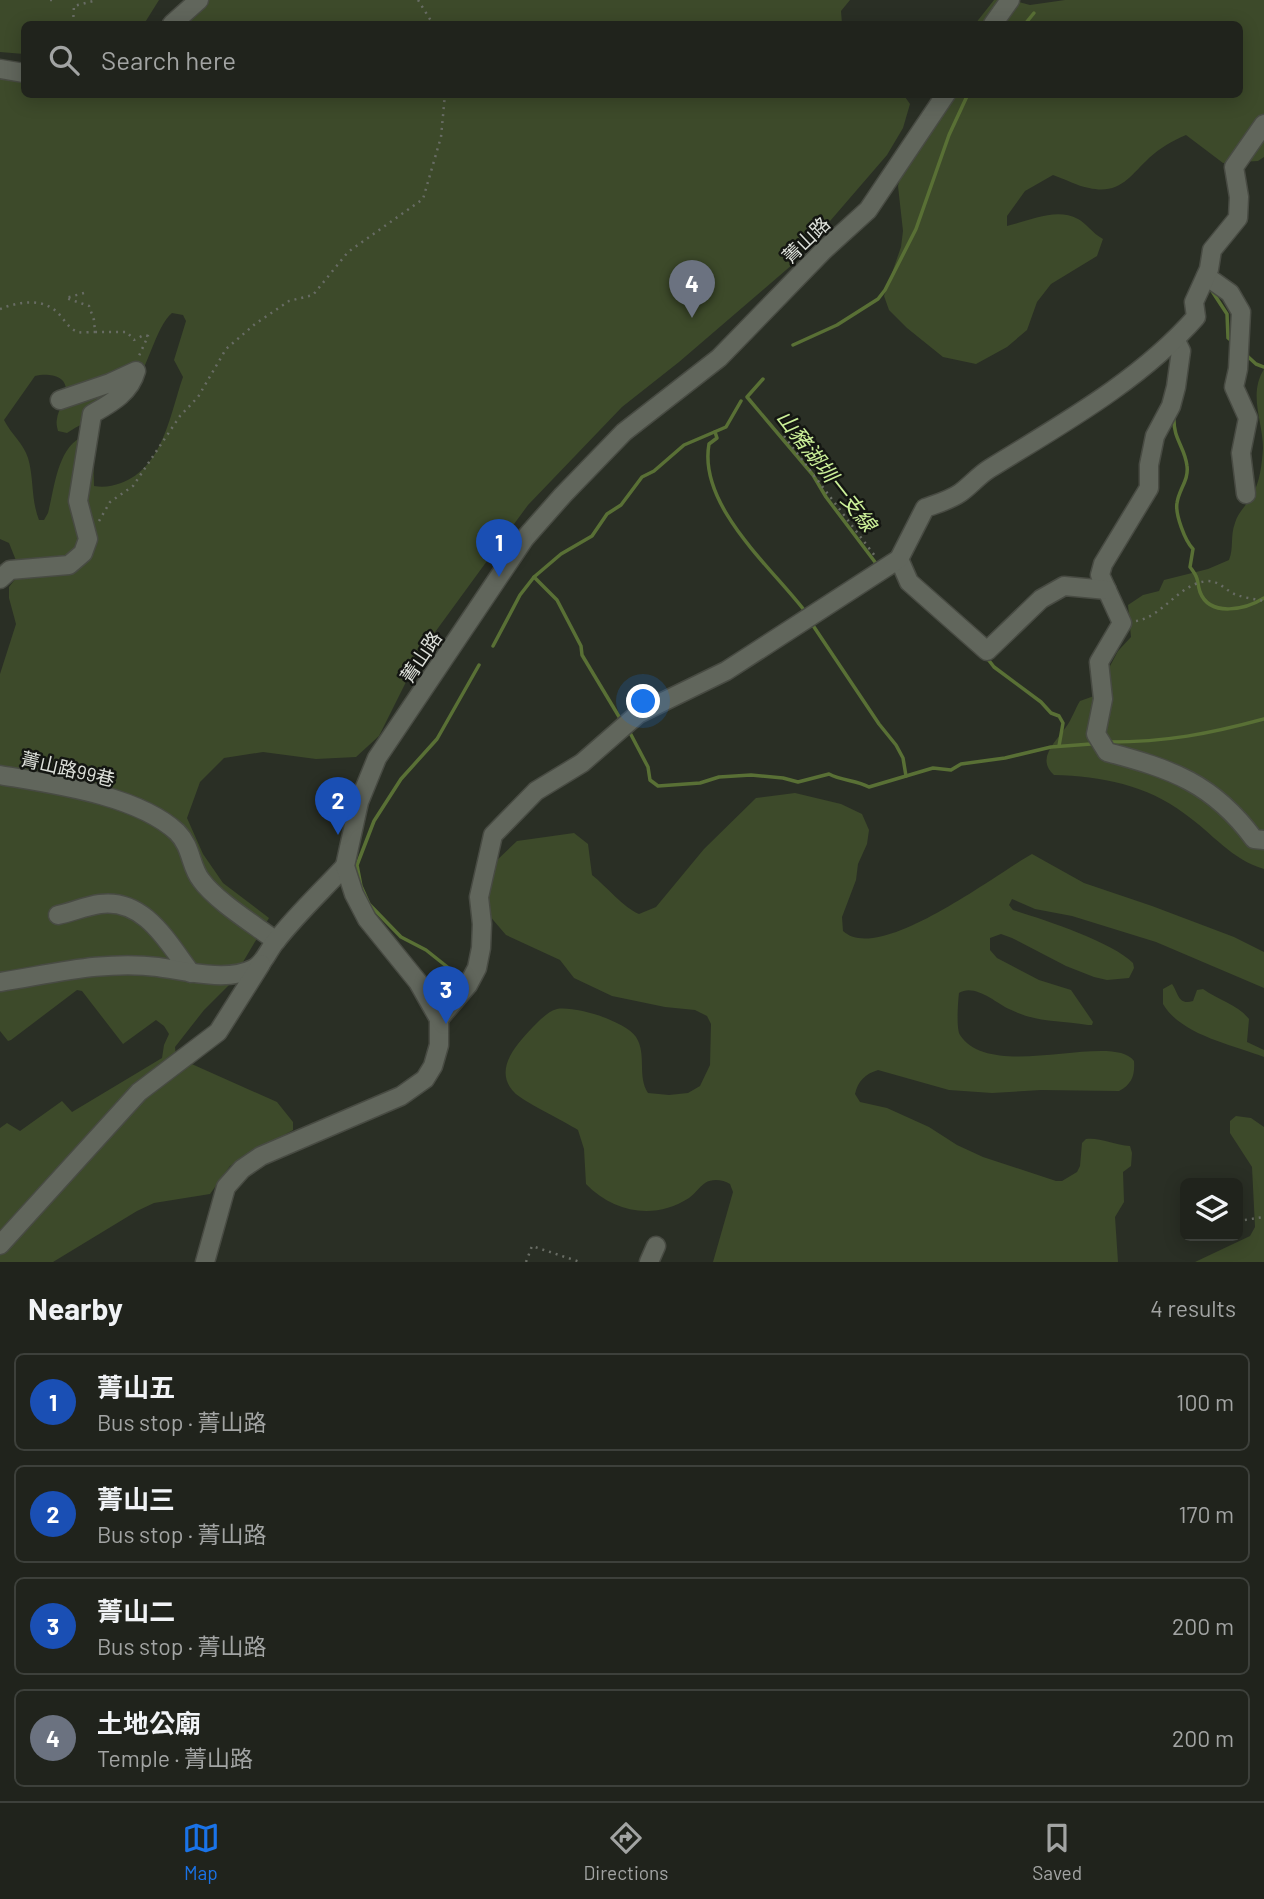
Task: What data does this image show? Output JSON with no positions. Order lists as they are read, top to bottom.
{
  "streets": {
    "street": ["菁山路", "菁山路99巷"]
  },
  "water": ["山豬湖圳一支線"],
  "page": {
    "search": "Search here",
    "pins": [
      "4",
      "1",
      "2",
      "3"
    ],
    "heading": ["Nearby", "4 results"],
    "list": [
      {
        "mark": "1",
        "name": "菁山五",
        "note": "Bus stop · 菁山路",
        "value": "100 m"
      },
      {
        "mark": "2",
        "name": "菁山三",
        "note": "Bus stop · 菁山路",
        "value": "170 m"
      },
      {
        "mark": "3",
        "name": "菁山二",
        "note": "Bus stop · 菁山路",
        "value": "200 m"
      },
      {
        "mark": "4",
        "name": "土地公廟",
        "note": "Temple · 菁山路",
        "value": "200 m"
      }
    ],
    "nav": ["Map", "Directions", "Saved"]
  }
}
